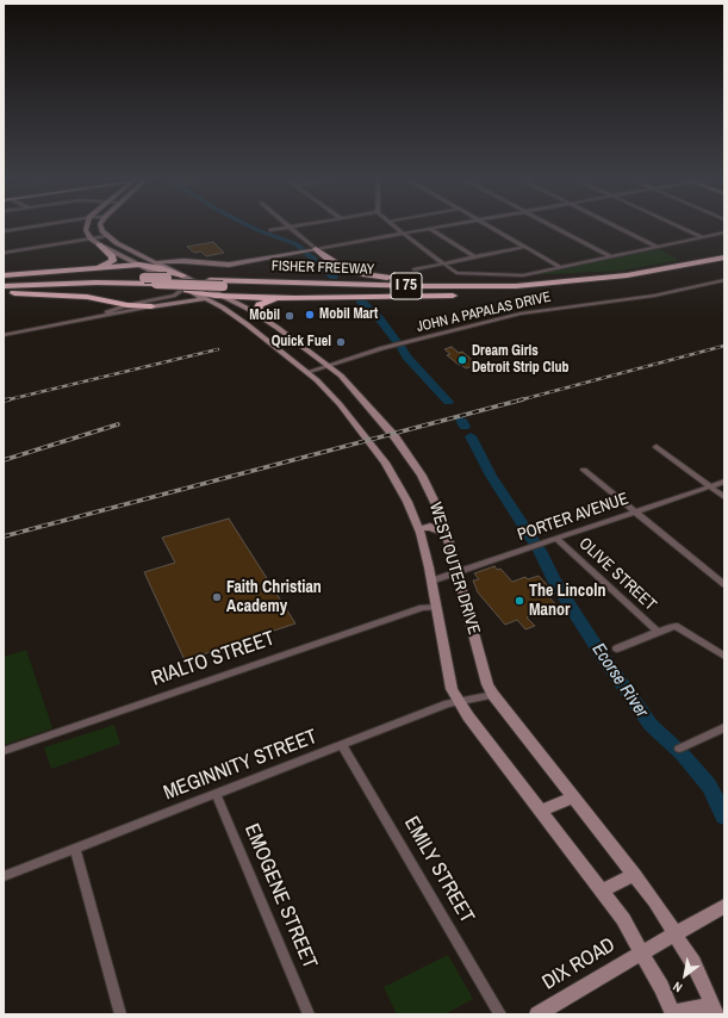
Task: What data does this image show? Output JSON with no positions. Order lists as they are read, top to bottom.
{
  "streets": {
    "highway": ["FISHER FREEWAY", "I 75"],
    "main road": ["WEST OUTER DRIVE", "DIX ROAD"],
    "street": [
      "JOHN A PAPALAS DRIVE",
      "PORTER AVENUE",
      "OLIVE STREET",
      "RIALTO STREET",
      "MEGINNITY STREET",
      "EMILY STREET",
      "EMOGENE STREET"
    ]
  },
  "crossings": [
    ["FISHER FREEWAY", "WEST OUTER DRIVE"],
    ["JOHN A PAPALAS DRIVE", "WEST OUTER DRIVE"],
    ["PORTER AVENUE", "WEST OUTER DRIVE"],
    ["PORTER AVENUE", "OLIVE STREET"],
    ["WEST OUTER DRIVE", "RIALTO STREET"],
    ["WEST OUTER DRIVE", "MEGINNITY STREET"],
    ["WEST OUTER DRIVE", "DIX ROAD"],
    ["MEGINNITY STREET", "EMILY STREET"],
    ["MEGINNITY STREET", "EMOGENE STREET"]
  ],
  "water": ["Ecorse River"],
  "places": [
    "Mobil Mart",
    "Mobil",
    "Quick Fuel",
    "Dream Girls Detroit Strip Club",
    "Faith Christian Academy",
    "The Lincoln Manor"
  ],
  "north": "bottom left"
}
